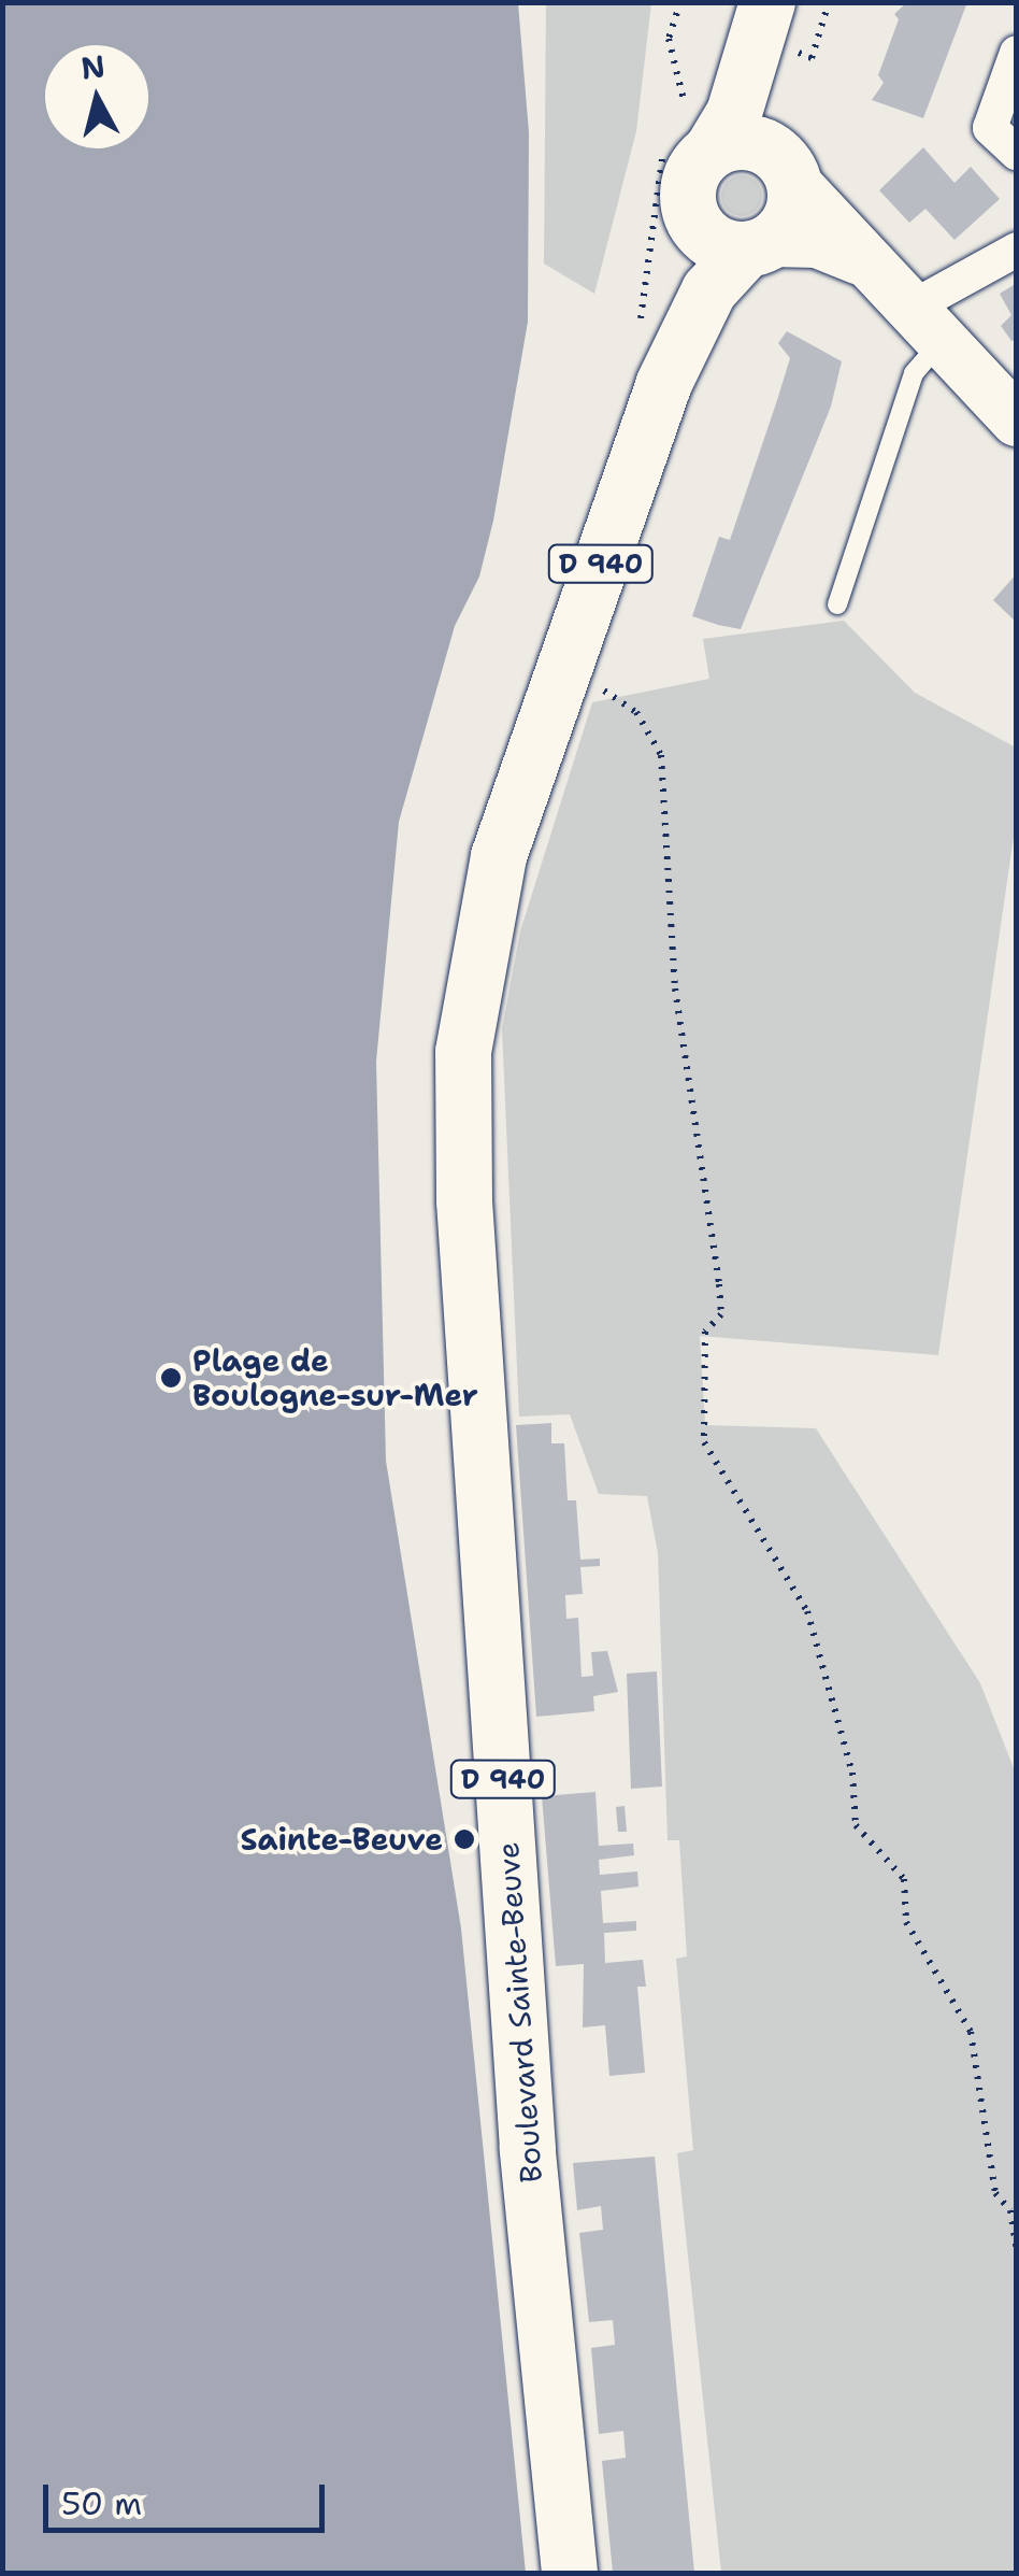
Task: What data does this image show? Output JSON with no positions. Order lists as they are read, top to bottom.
{
  "streets": {
    "main road": ["D 940", "Boulevard Sainte-Beuve"]
  },
  "places": ["Plage de Boulogne-sur-Mer", "Sainte-Beuve"],
  "scale_bar": "50 m",
  "north": "top"
}
